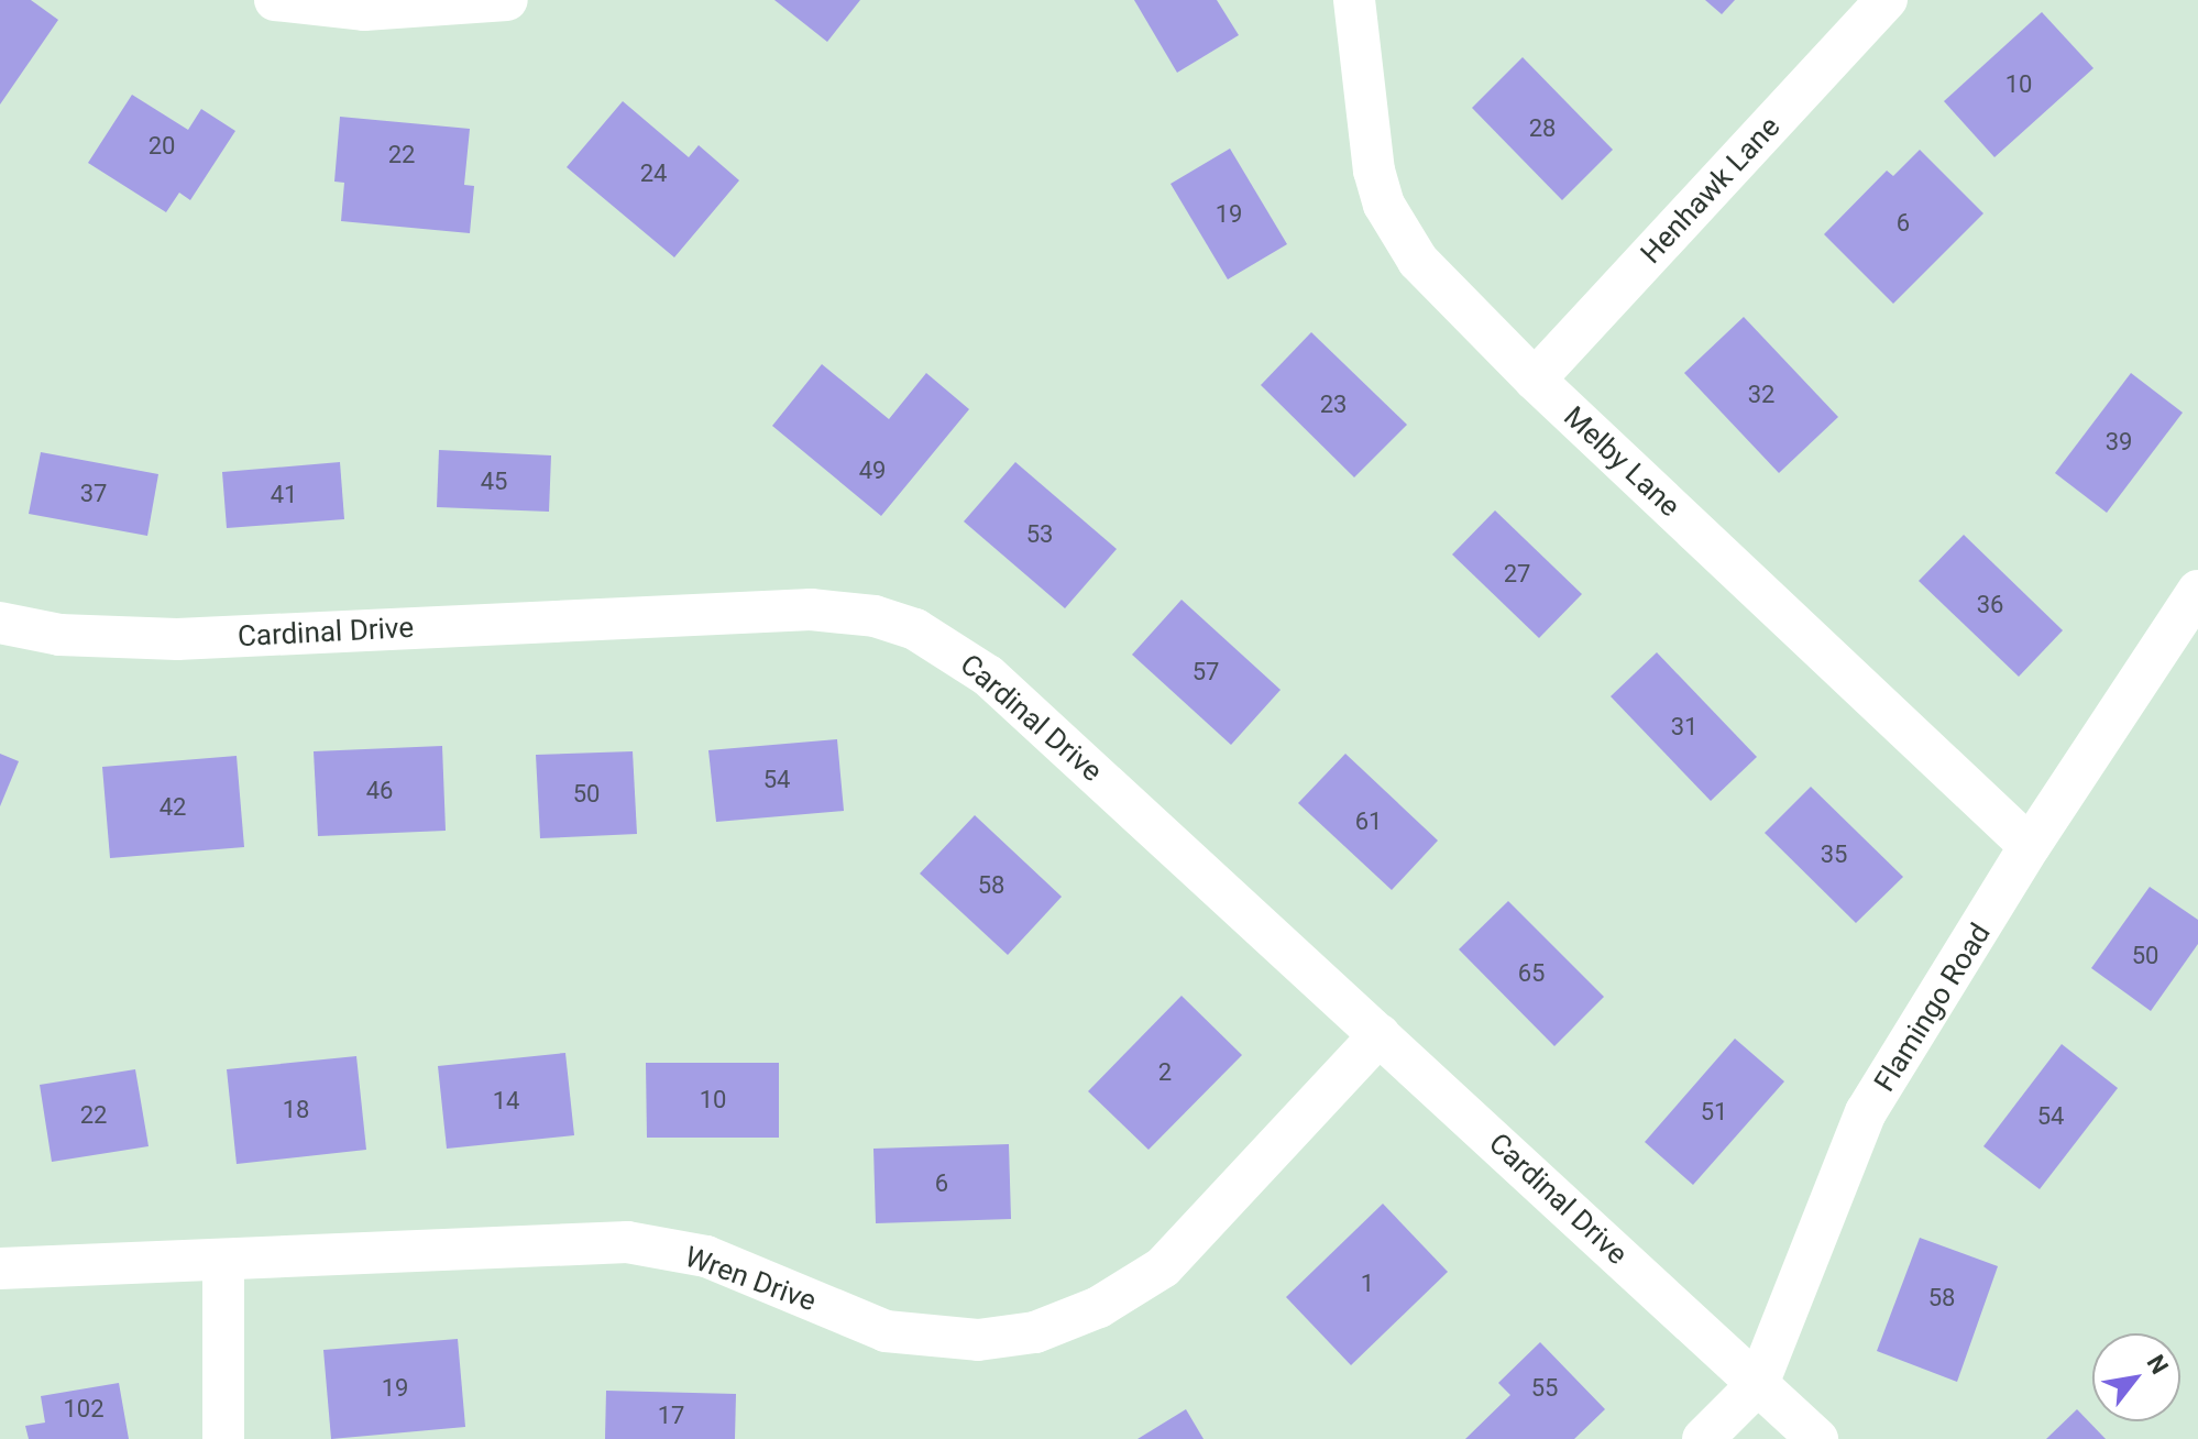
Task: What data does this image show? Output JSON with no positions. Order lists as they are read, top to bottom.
{
  "streets": {
    "street": [
      "Henhawk Lane",
      "Melby Lane",
      "Cardinal Drive",
      "Flamingo Road",
      "Wren Drive"
    ]
  },
  "crossings": [
    ["Henhawk Lane", "Melby Lane"],
    ["Melby Lane", "Flamingo Road"],
    ["Cardinal Drive", "Flamingo Road"],
    ["Cardinal Drive", "Wren Drive"]
  ],
  "house_numbers": [
    "10",
    "28",
    "20",
    "22",
    "24",
    "19",
    "6",
    "32",
    "23",
    "39",
    "49",
    "45",
    "37",
    "41",
    "53",
    "27",
    "36",
    "57",
    "31",
    "54",
    "46",
    "50",
    "42",
    "61",
    "35",
    "58",
    "50",
    "65",
    "2",
    "10",
    "14",
    "18",
    "51",
    "22",
    "54",
    "6",
    "1",
    "58",
    "19",
    "55",
    "102",
    "17"
  ],
  "north": "top right"
}
